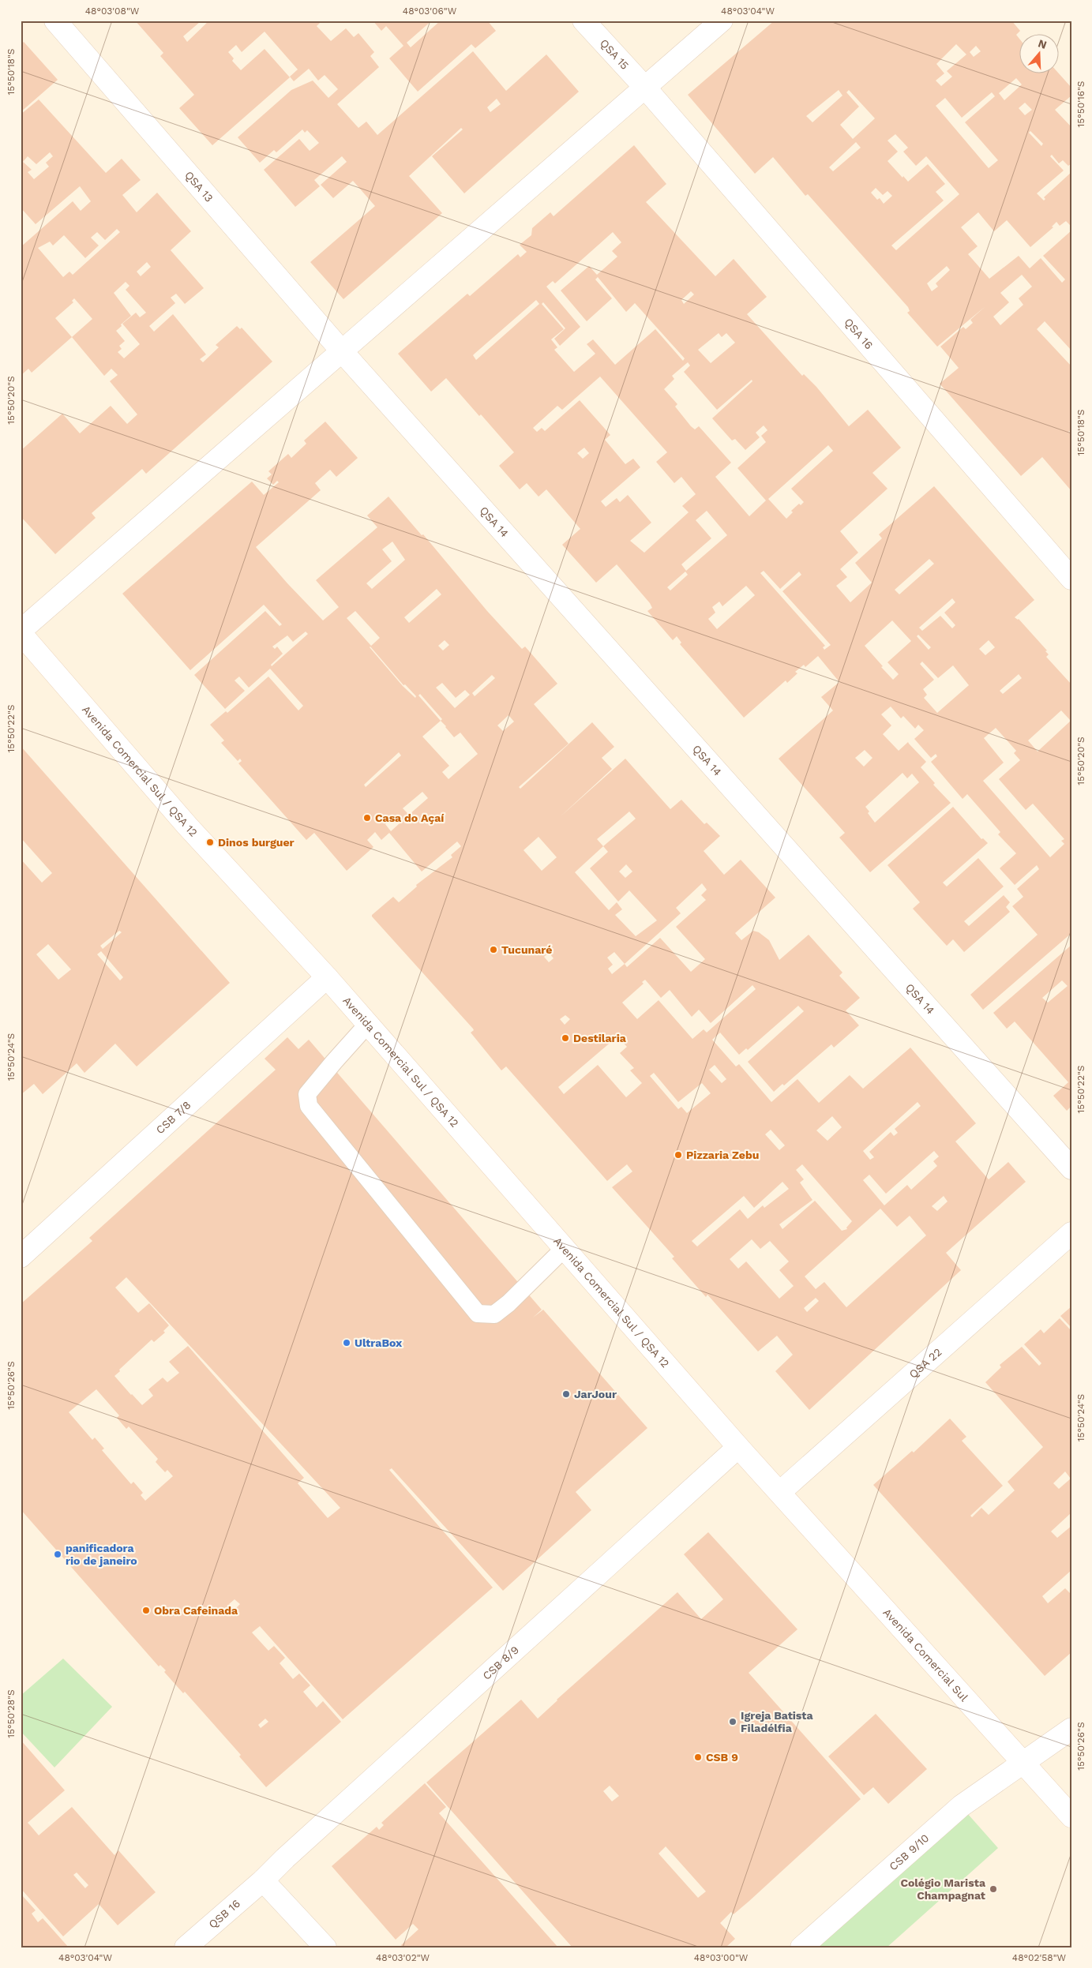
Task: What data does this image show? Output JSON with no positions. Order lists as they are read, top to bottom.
{
  "streets": {
    "street": [
      "QSA 15",
      "QSA 13",
      "QSA 16",
      "QSA 14",
      "Avenida Comercial Sul / QSA 12",
      "CSB 7/8",
      "QSA 22",
      "Avenida Comercial Sul",
      "CSB 8/9",
      "CSB 9/10",
      "QSB 16"
    ]
  },
  "crossings": [
    ["QSA 15", "QSA 16"],
    ["QSA 13", "QSA 14"],
    ["Avenida Comercial Sul / QSA 12", "CSB 7/8"],
    ["Avenida Comercial Sul / QSA 12", "QSA 22"],
    ["Avenida Comercial Sul / QSA 12", "Avenida Comercial Sul"],
    ["Avenida Comercial Sul / QSA 12", "CSB 8/9"],
    ["QSA 22", "Avenida Comercial Sul"],
    ["Avenida Comercial Sul", "CSB 9/10"],
    ["CSB 8/9", "QSB 16"]
  ],
  "places": [
    "Casa do Açaí",
    "Dinos burguer",
    "Tucunaré",
    "Destilaria",
    "Pizzaria Zebu",
    "UltraBox",
    "JarJour",
    "panificadora rio de janeiro",
    "Obra Cafeinada",
    "Igreja Batista Filadélfia",
    "CSB 9",
    "Colégio Marista Champagnat"
  ],
  "north": "top",
  "coordinates": [
    "48°03'08\"W",
    "48°03'06\"W",
    "48°03'04\"W",
    "15°50'18\"S",
    "15°50'16\"S",
    "15°50'20\"S",
    "15°50'22\"S",
    "15°50'24\"S",
    "15°50'26\"S",
    "15°50'28\"S",
    "48°03'02\"W",
    "48°03'00\"W",
    "48°02'58\"W"
  ]
}
